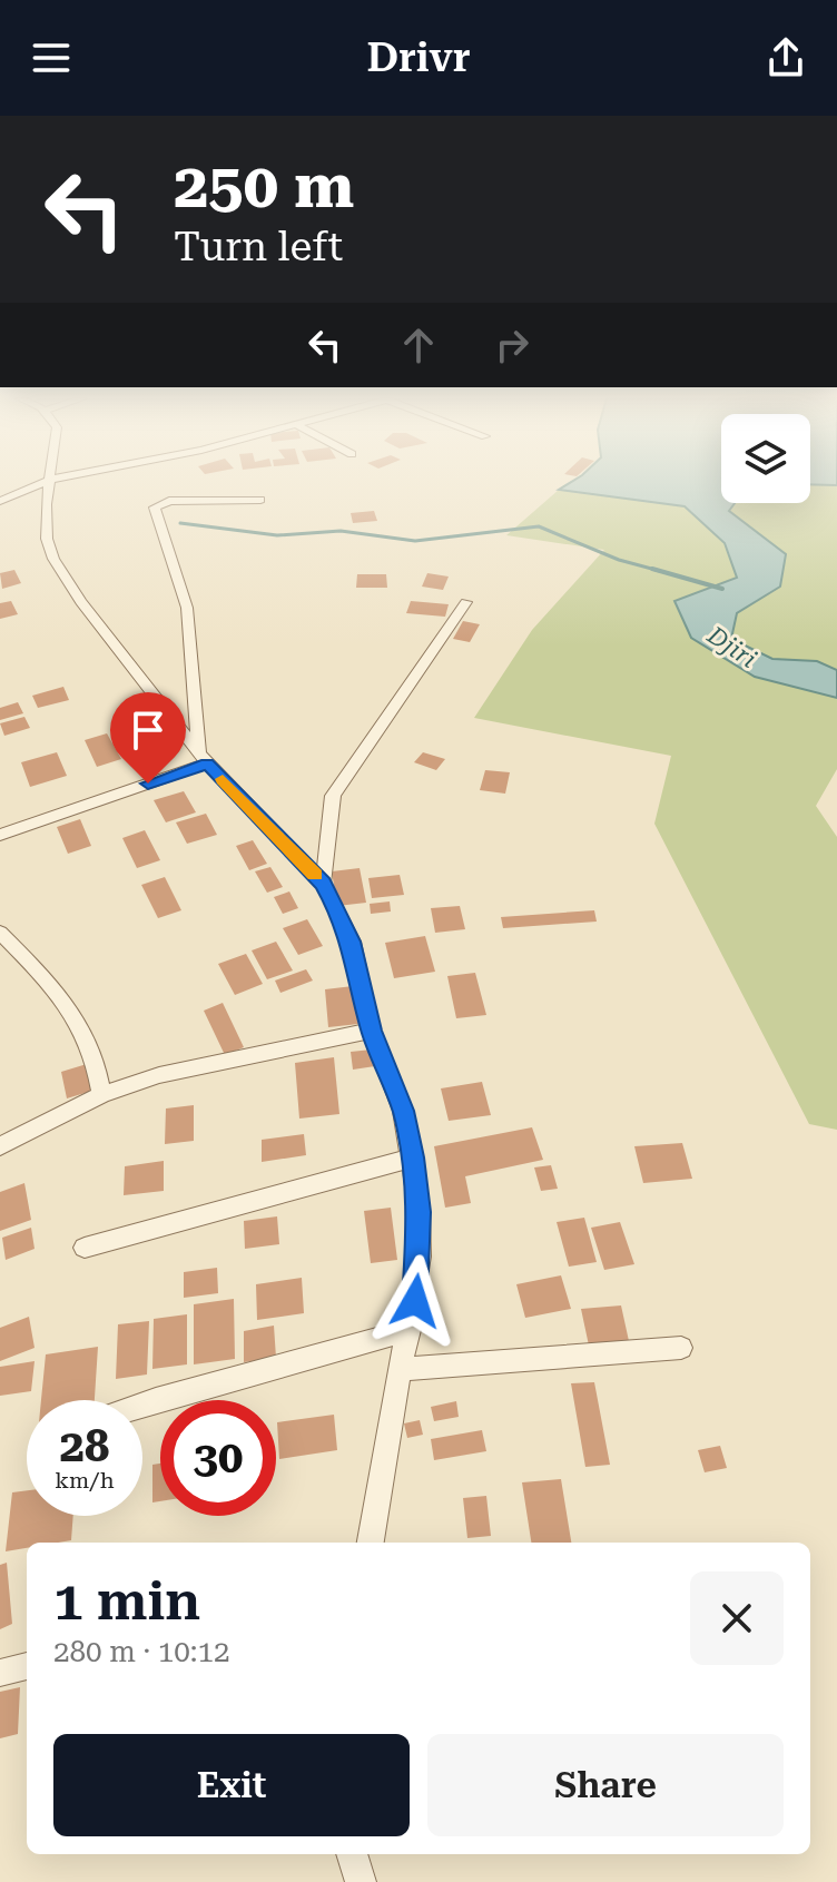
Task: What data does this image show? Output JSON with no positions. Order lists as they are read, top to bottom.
{
  "water": ["Djiri"],
  "page": {
    "header": "Drivr",
    "turn": ["250 m", "Turn left"],
    "speed": "28 km/h",
    "limit": "30",
    "heading": ["1 min", "280 m · 10:12"],
    "buttons": ["Exit", "Share"]
  }
}
